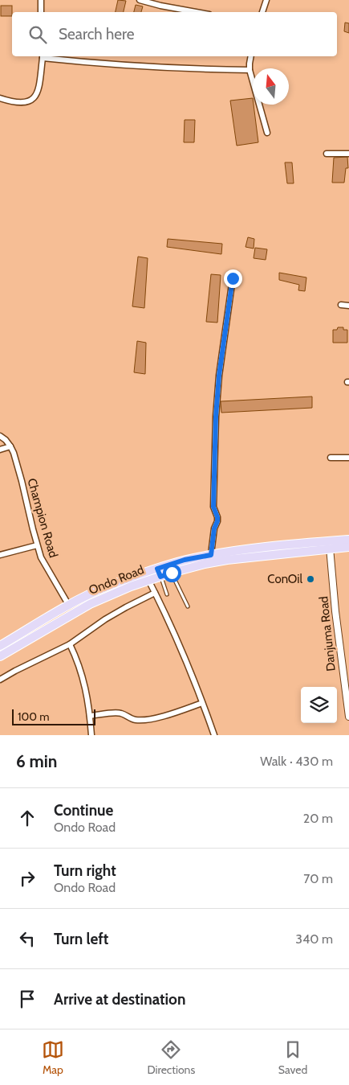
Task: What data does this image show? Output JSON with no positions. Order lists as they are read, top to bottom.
{
  "streets": {
    "main road": ["Ondo Road"],
    "street": ["Champion Road", "Danjuma Road"]
  },
  "crossings": [
    ["Champion Road", "Ondo Road"],
    ["Ondo Road", "Danjuma Road"]
  ],
  "places": ["ConOil"],
  "scale_bar": "100 m",
  "north": "top",
  "page": {
    "search": "Search here",
    "scale": "100 m",
    "heading": ["6 min", "Walk · 430 m"],
    "list": [
      ["Continue", "Ondo Road", "20 m"],
      ["Turn right", "Ondo Road", "70 m"],
      ["Turn left", "340 m"],
      "Arrive at destination"
    ],
    "nav": ["Map", "Directions", "Saved"]
  }
}
